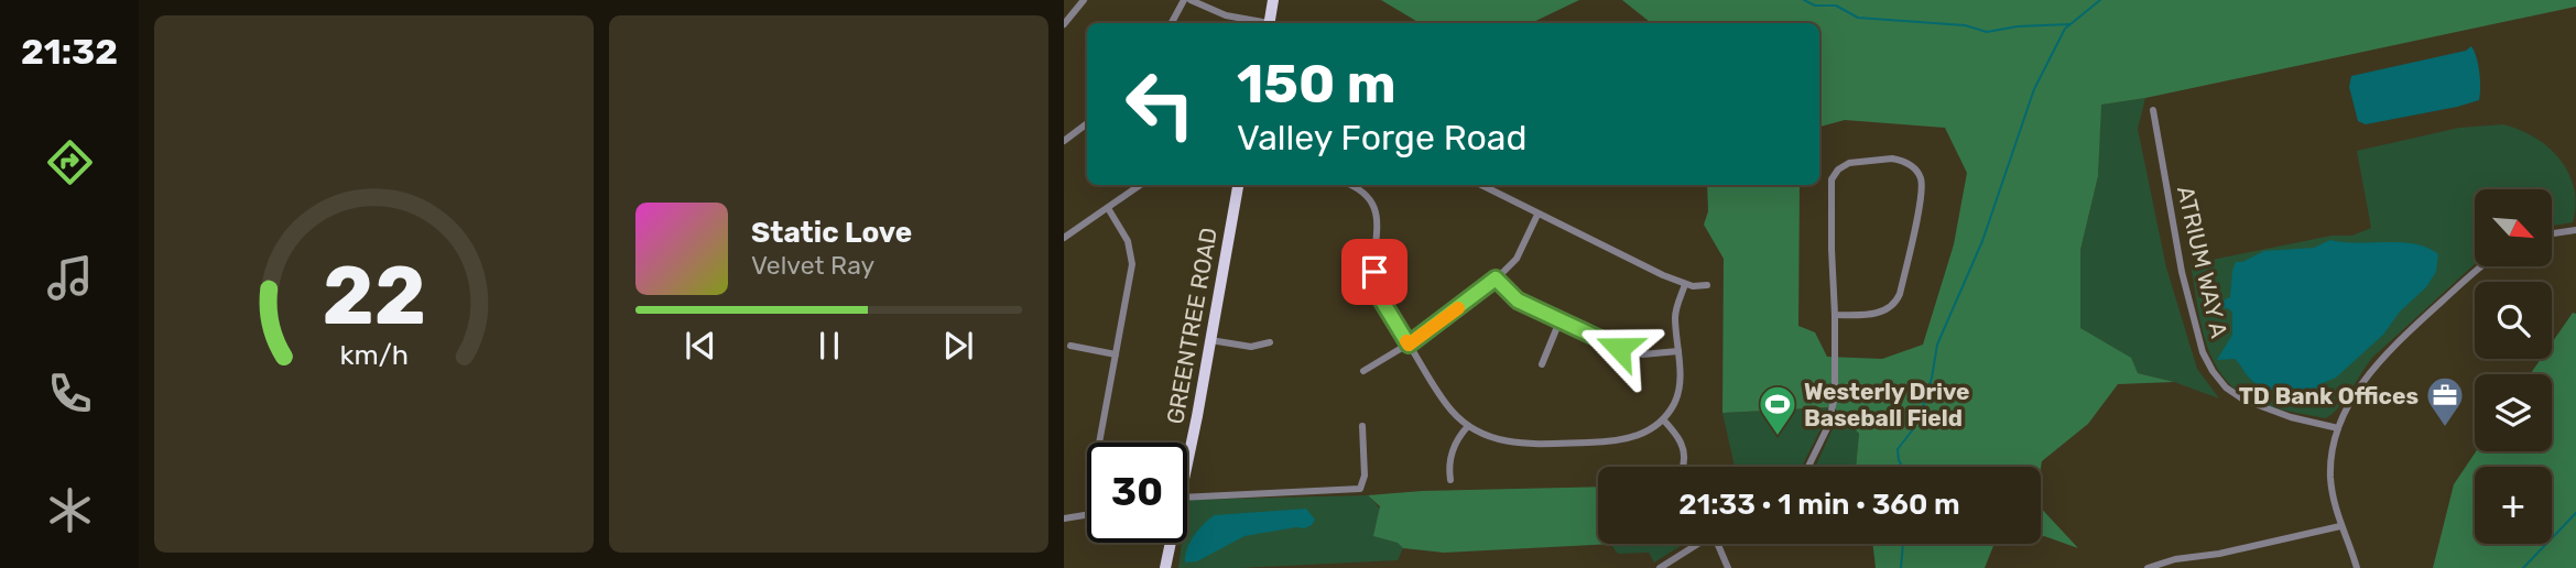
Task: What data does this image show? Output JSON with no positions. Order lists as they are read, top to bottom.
{
  "streets": {
    "main road": ["GREENTREE ROAD"],
    "street": ["ATRIUM WAY A"]
  },
  "places": {
    "office": ["TD Bank Offices"],
    "sports": ["Westerly Drive Baseball Field"]
  },
  "north": "bottom right",
  "page": {
    "tabs": "21:32",
    "turn": ["150 m", "Valley Forge Road"],
    "map_buttons": "+",
    "song": ["Static Love", "Velvet Ray"],
    "limit": "30",
    "trip": "21:33 · 1 min · 360 m",
    "gauge": ["22", "km/h"]
  }
}
